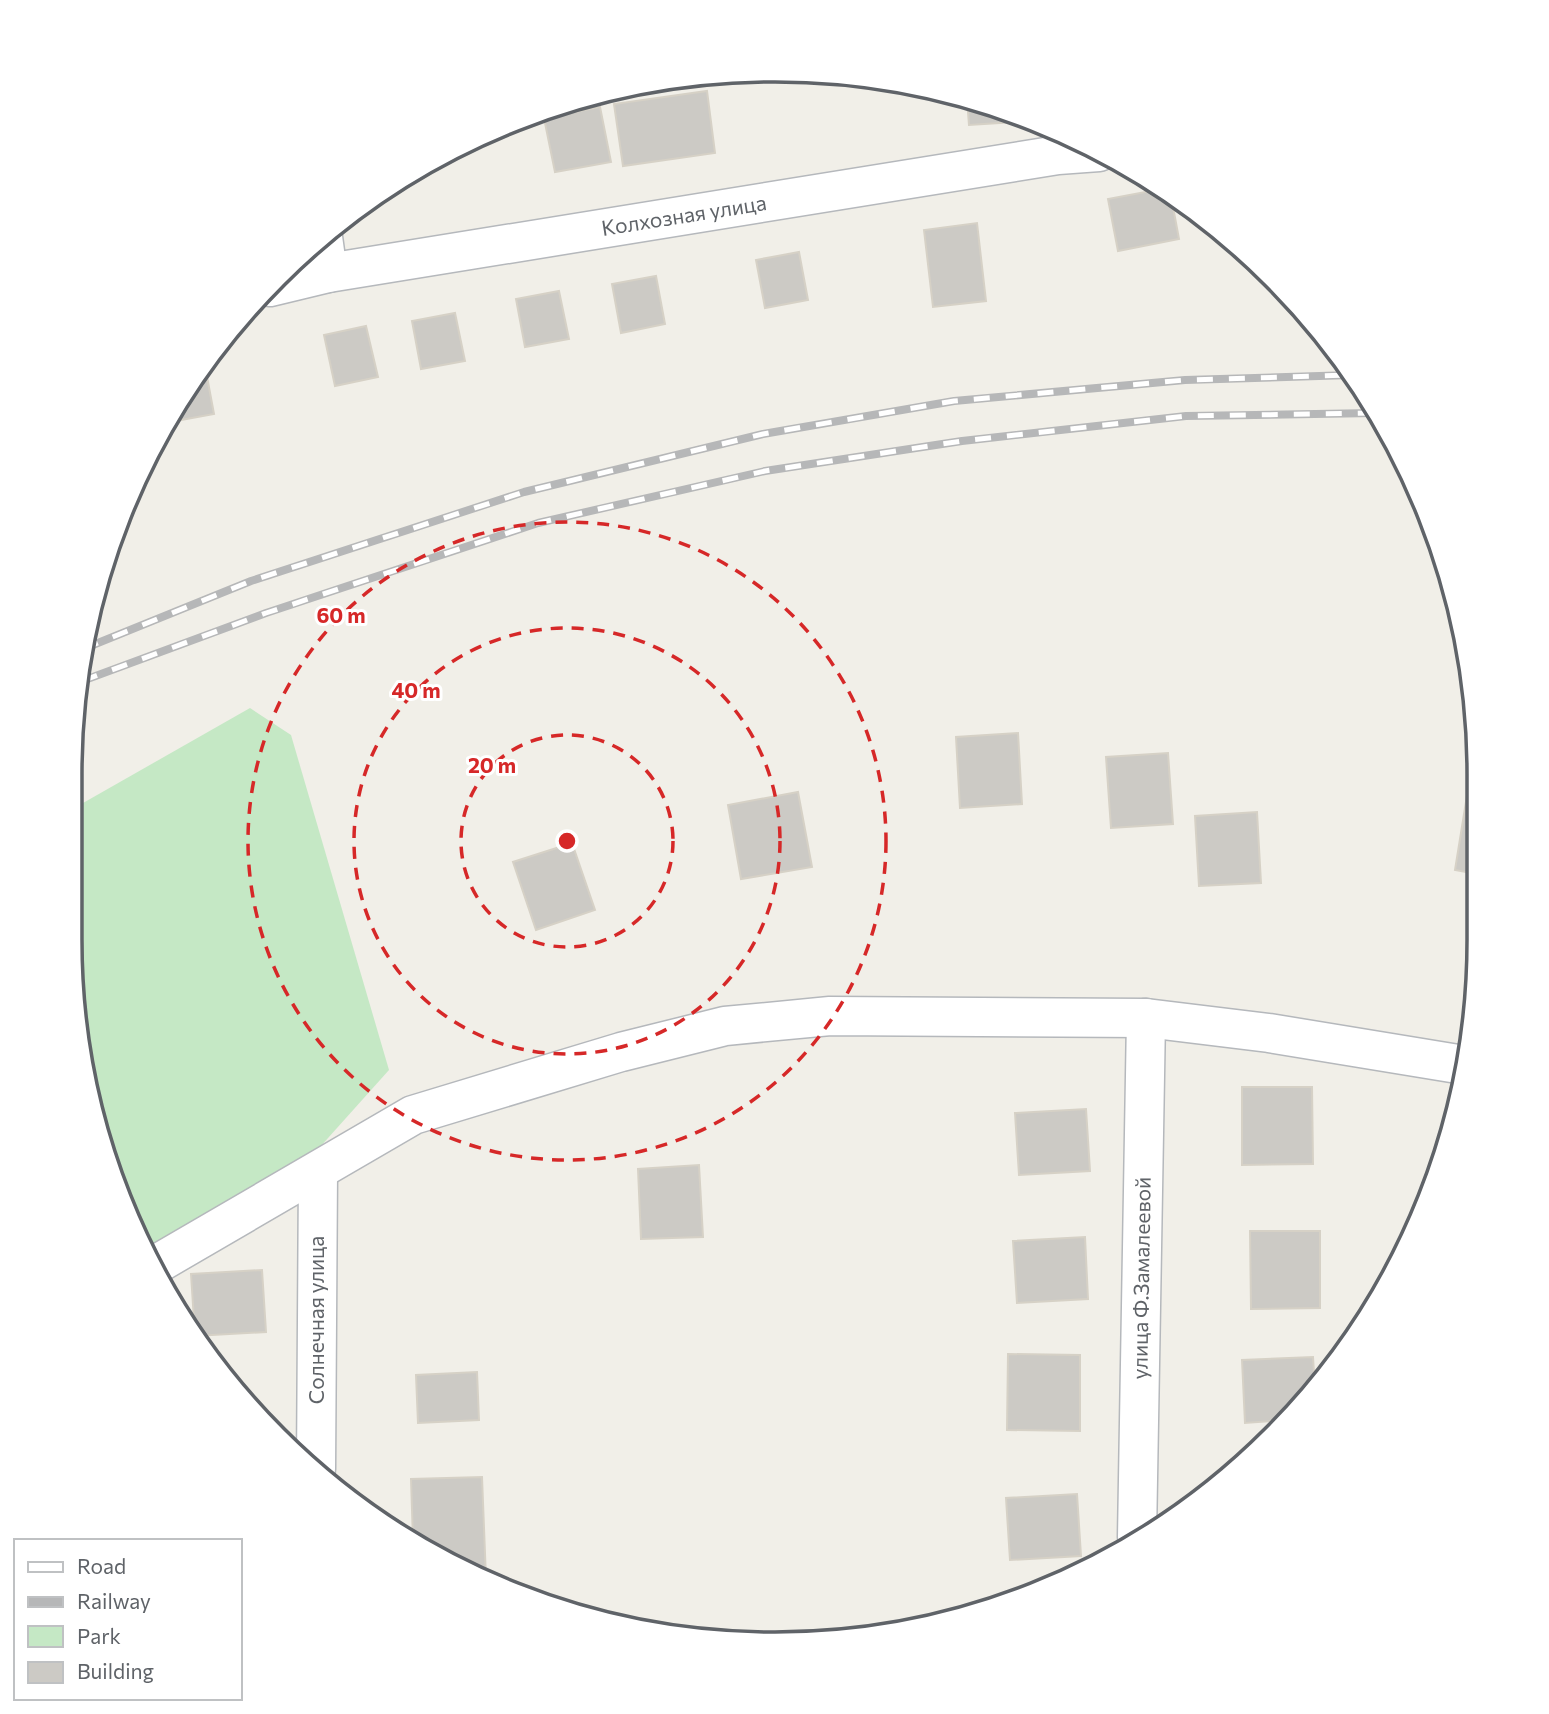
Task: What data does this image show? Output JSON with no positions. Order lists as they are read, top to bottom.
{
  "streets": {
    "street": ["Колхозная улица", "улица Ф.Замалеевой", "Солнечная улица"]
  },
  "legend": [
    "Road",
    "Railway",
    "Park",
    "Building"
  ],
  "rings": ["60 m", "40 m", "20 m"]
}
